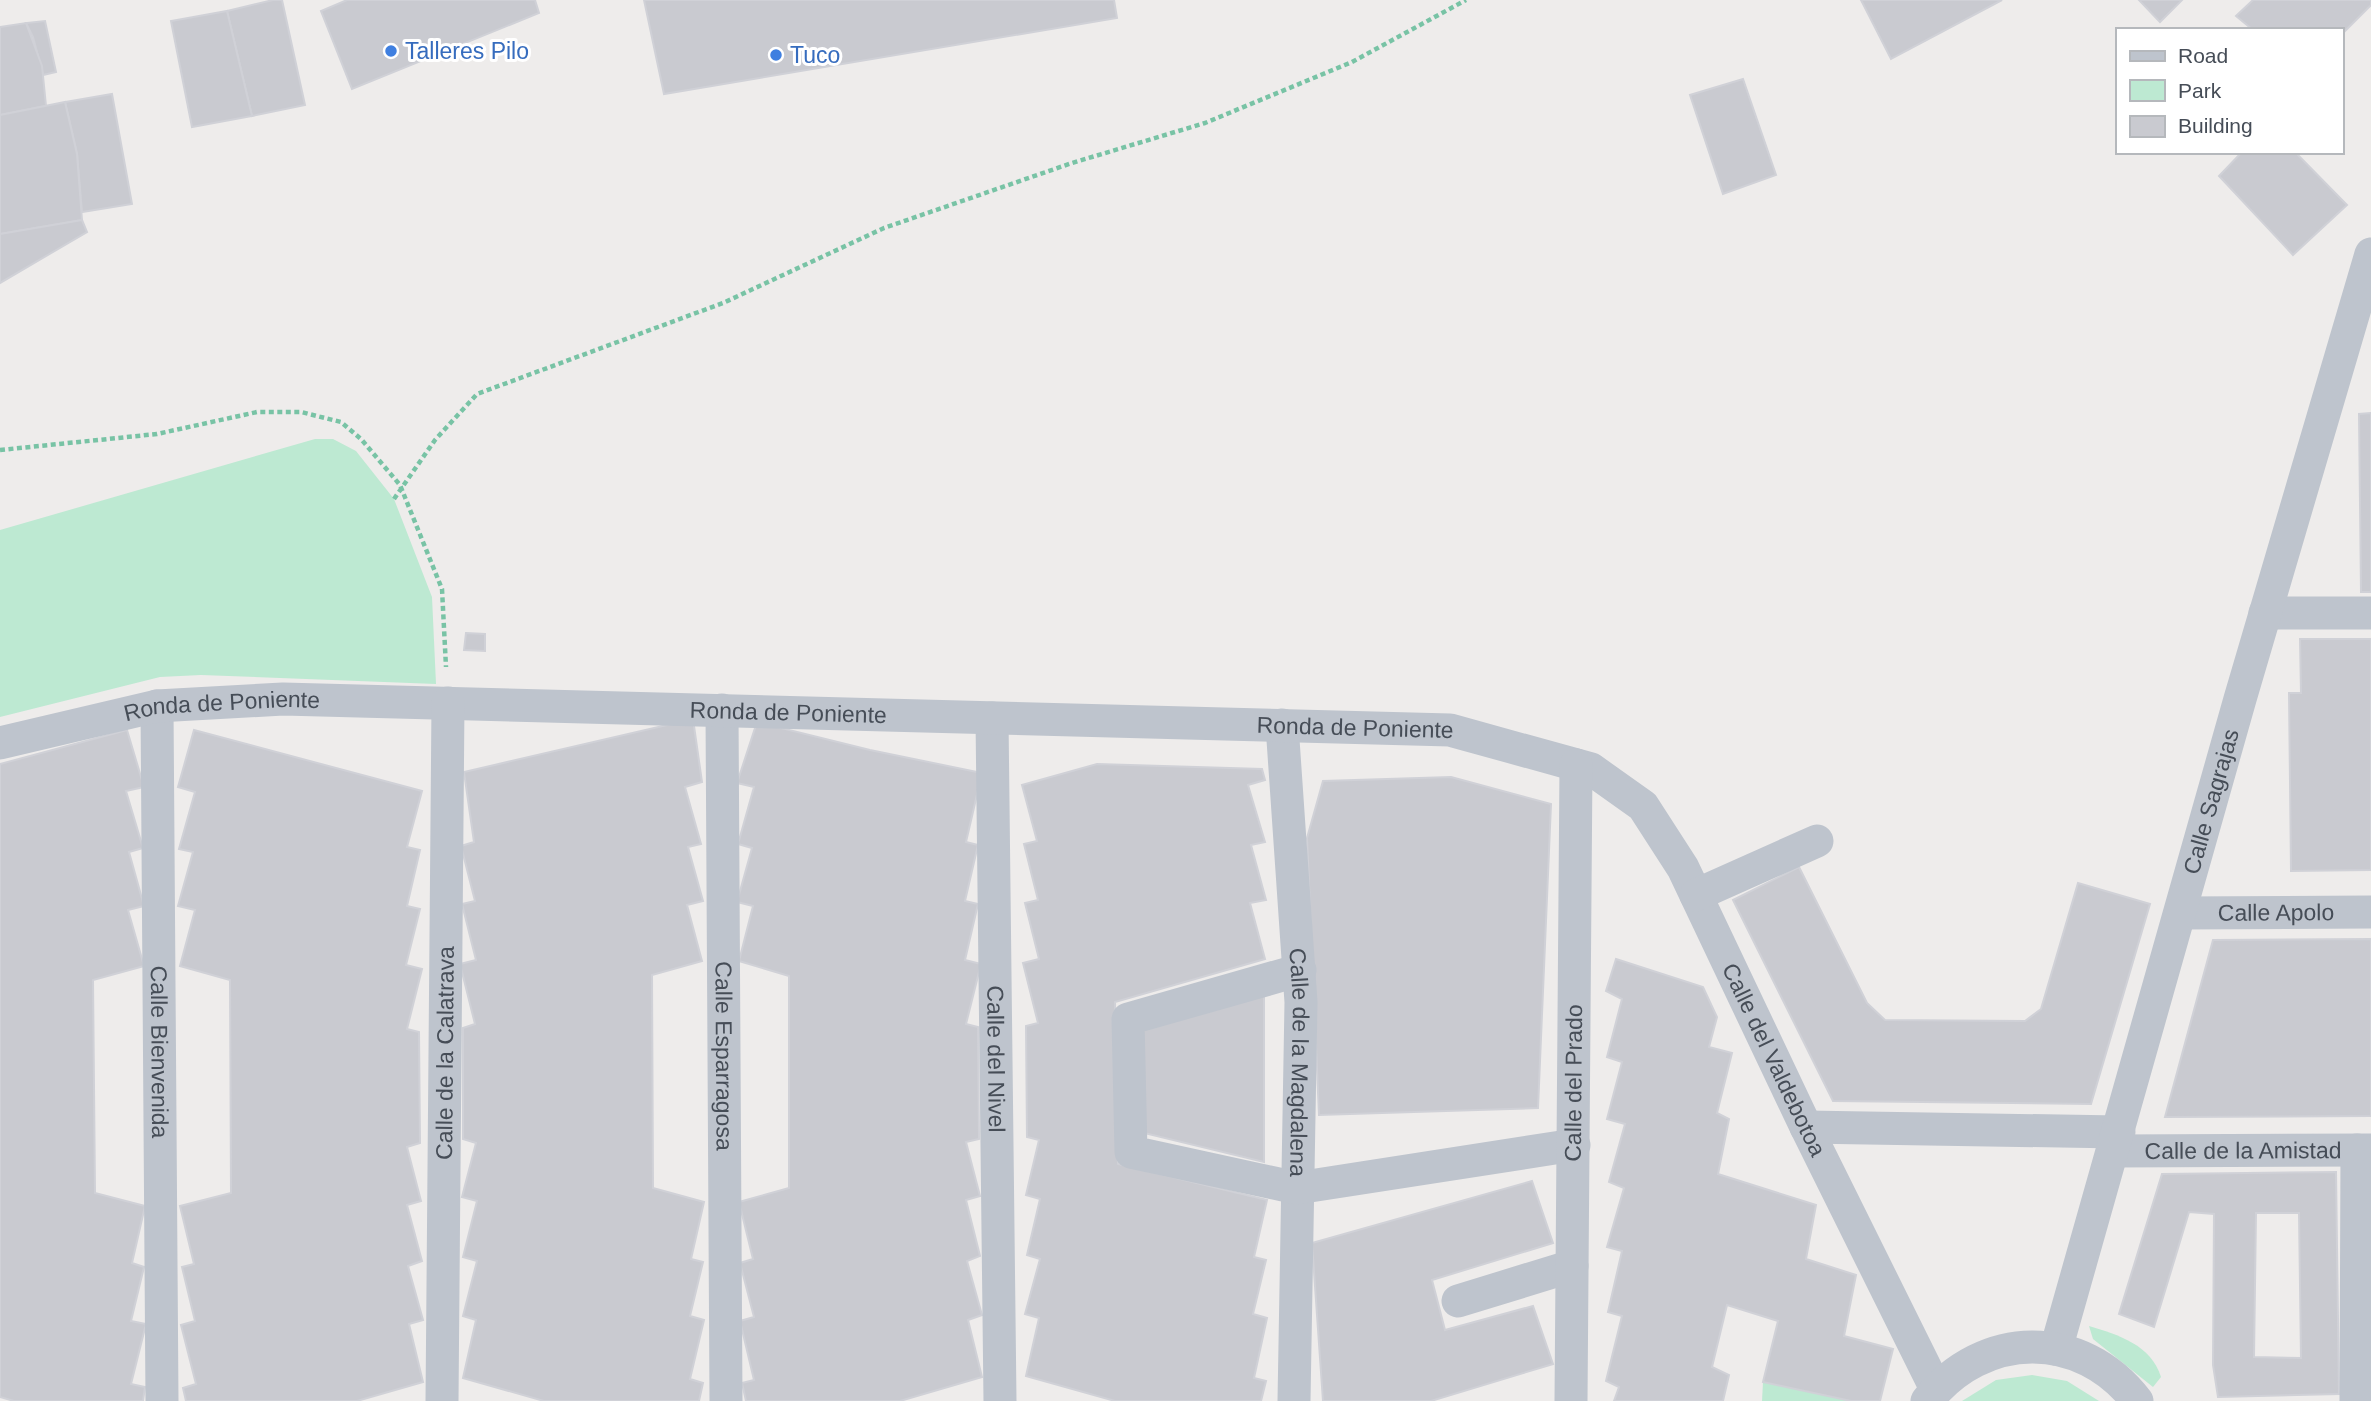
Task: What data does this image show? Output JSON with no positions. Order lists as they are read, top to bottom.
{
  "streets": {
    "street": [
      "Ronda de Poniente",
      "Calle Sagrajas",
      "Calle Apolo",
      "Calle de la Calatrava",
      "Calle Bienvenida",
      "Calle Esparragosa",
      "Calle del Nivel",
      "Calle del Valdebotoa",
      "Calle de la Magdalena",
      "Calle del Prado",
      "Calle de la Amistad"
    ]
  },
  "crossings": [
    ["Ronda de Poniente", "Calle de la Calatrava"],
    ["Ronda de Poniente", "Calle Bienvenida"],
    ["Ronda de Poniente", "Calle Esparragosa"],
    ["Ronda de Poniente", "Calle del Nivel"],
    ["Ronda de Poniente", "Calle del Valdebotoa"],
    ["Ronda de Poniente", "Calle de la Magdalena"],
    ["Ronda de Poniente", "Calle del Prado"],
    ["Calle Sagrajas", "Calle Apolo"],
    ["Calle Sagrajas", "Calle de la Amistad"],
    ["Calle del Valdebotoa", "Calle del Prado"],
    ["Calle del Valdebotoa", "Calle de la Amistad"]
  ],
  "places": ["Talleres Pilo", "Tuco"],
  "legend": ["Road", "Park", "Building"]
}
